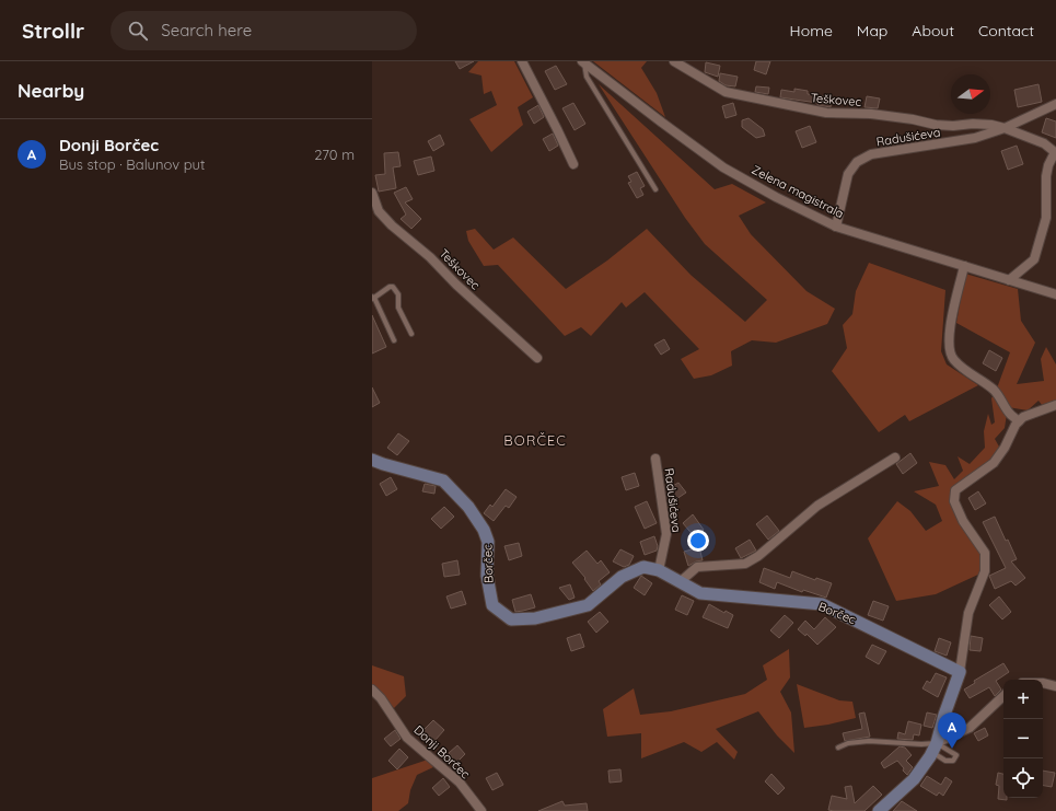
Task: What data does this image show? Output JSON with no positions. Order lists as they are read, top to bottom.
{
  "streets": {
    "street": [
      "Teškovec",
      "Radušićeva",
      "Zelena magistrala",
      "Borčec",
      "Donji Borčec"
    ]
  },
  "crossings": [
    ["Teškovec", "Radušićeva"],
    ["Teškovec", "Zelena magistrala"],
    ["Radušićeva", "Zelena magistrala"],
    ["Radušićeva", "Borčec"]
  ],
  "districts": ["BORČEC"],
  "north": "right",
  "page": {
    "header": "Strollr",
    "search": "Search here",
    "nav": [
      "Home",
      "Map",
      "About",
      "Contact"
    ],
    "heading": "Nearby",
    "list": [
      {
        "mark": "A",
        "name": "Donji Borčec",
        "note": "Bus stop · Balunov put",
        "value": "270 m"
      }
    ],
    "map_buttons": ["+", "−"],
    "pins": "A"
  }
}
